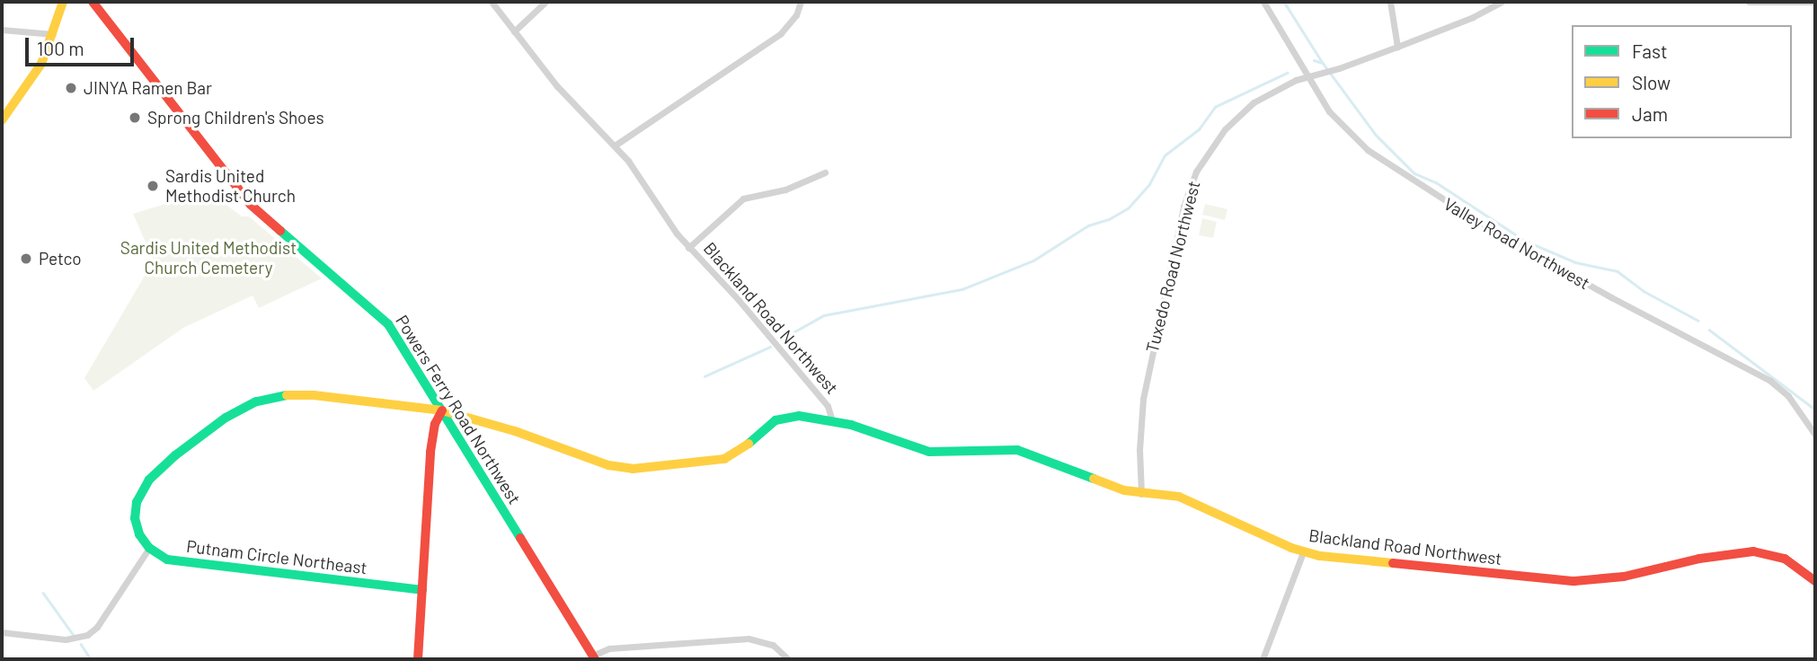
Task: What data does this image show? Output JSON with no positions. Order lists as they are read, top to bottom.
{
  "streets": {
    "street": [
      "Valley Road Northwest",
      "Tuxedo Road Northwest",
      "Blackland Road Northwest",
      "Powers Ferry Road Northwest",
      "Putnam Circle Northeast"
    ]
  },
  "crossings": [
    ["Valley Road Northwest", "Tuxedo Road Northwest"],
    ["Tuxedo Road Northwest", "Blackland Road Northwest"]
  ],
  "parks": ["Sardis United Methodist Church Cemetery"],
  "places": [
    "JINYA Ramen Bar",
    "Sprong Children's Shoes",
    "Sardis United Methodist Church",
    "Petco"
  ],
  "legend": ["Fast", "Slow", "Jam"],
  "scale_bar": "100 m"
}
